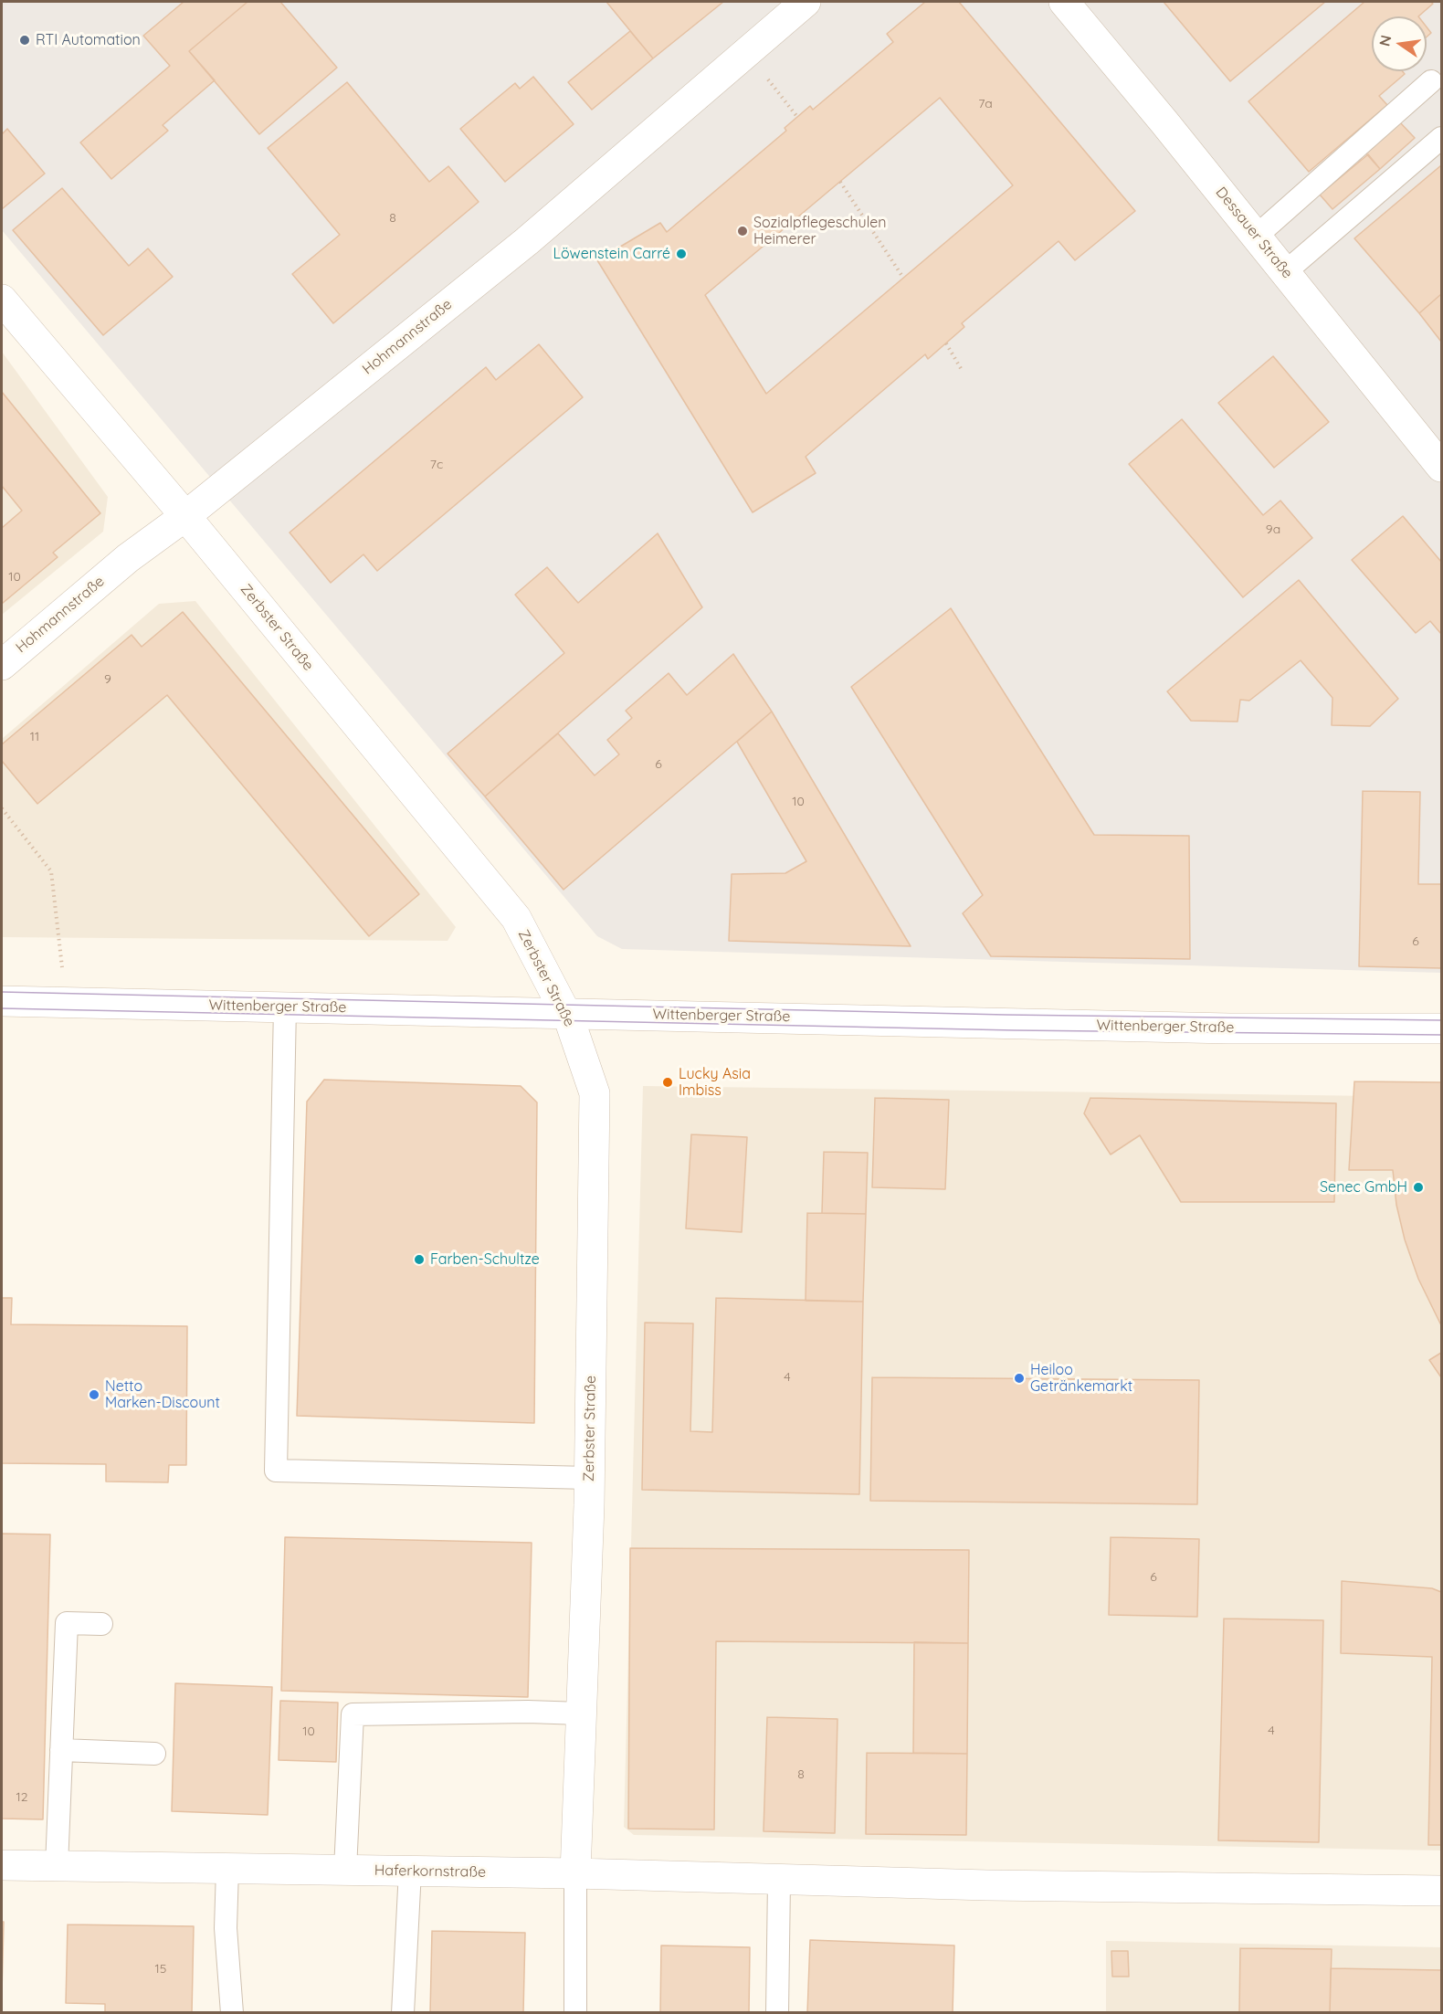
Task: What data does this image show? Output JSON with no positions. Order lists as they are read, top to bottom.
{
  "streets": {
    "street": [
      "Dessauer Straße",
      "Hohmannstraße",
      "Zerbster Straße",
      "Wittenberger Straße",
      "Haferkornstraße"
    ]
  },
  "crossings": [
    ["Hohmannstraße", "Zerbster Straße"],
    ["Zerbster Straße", "Wittenberger Straße"],
    ["Zerbster Straße", "Haferkornstraße"]
  ],
  "places": [
    "RTI Automation",
    "Sozialpflegeschulen Heimerer",
    "Löwenstein Carré",
    "Lucky Asia Imbiss",
    "Senec GmbH",
    "Farben-Schultze",
    "Heiloo Getränkemarkt",
    "Netto Marken-Discount"
  ],
  "house_numbers": [
    "7a",
    "8",
    "7c",
    "9a",
    "10",
    "9",
    "11",
    "6",
    "10",
    "6",
    "4",
    "6",
    "4",
    "10",
    "8",
    "12",
    "15"
  ],
  "north": "left"
}
